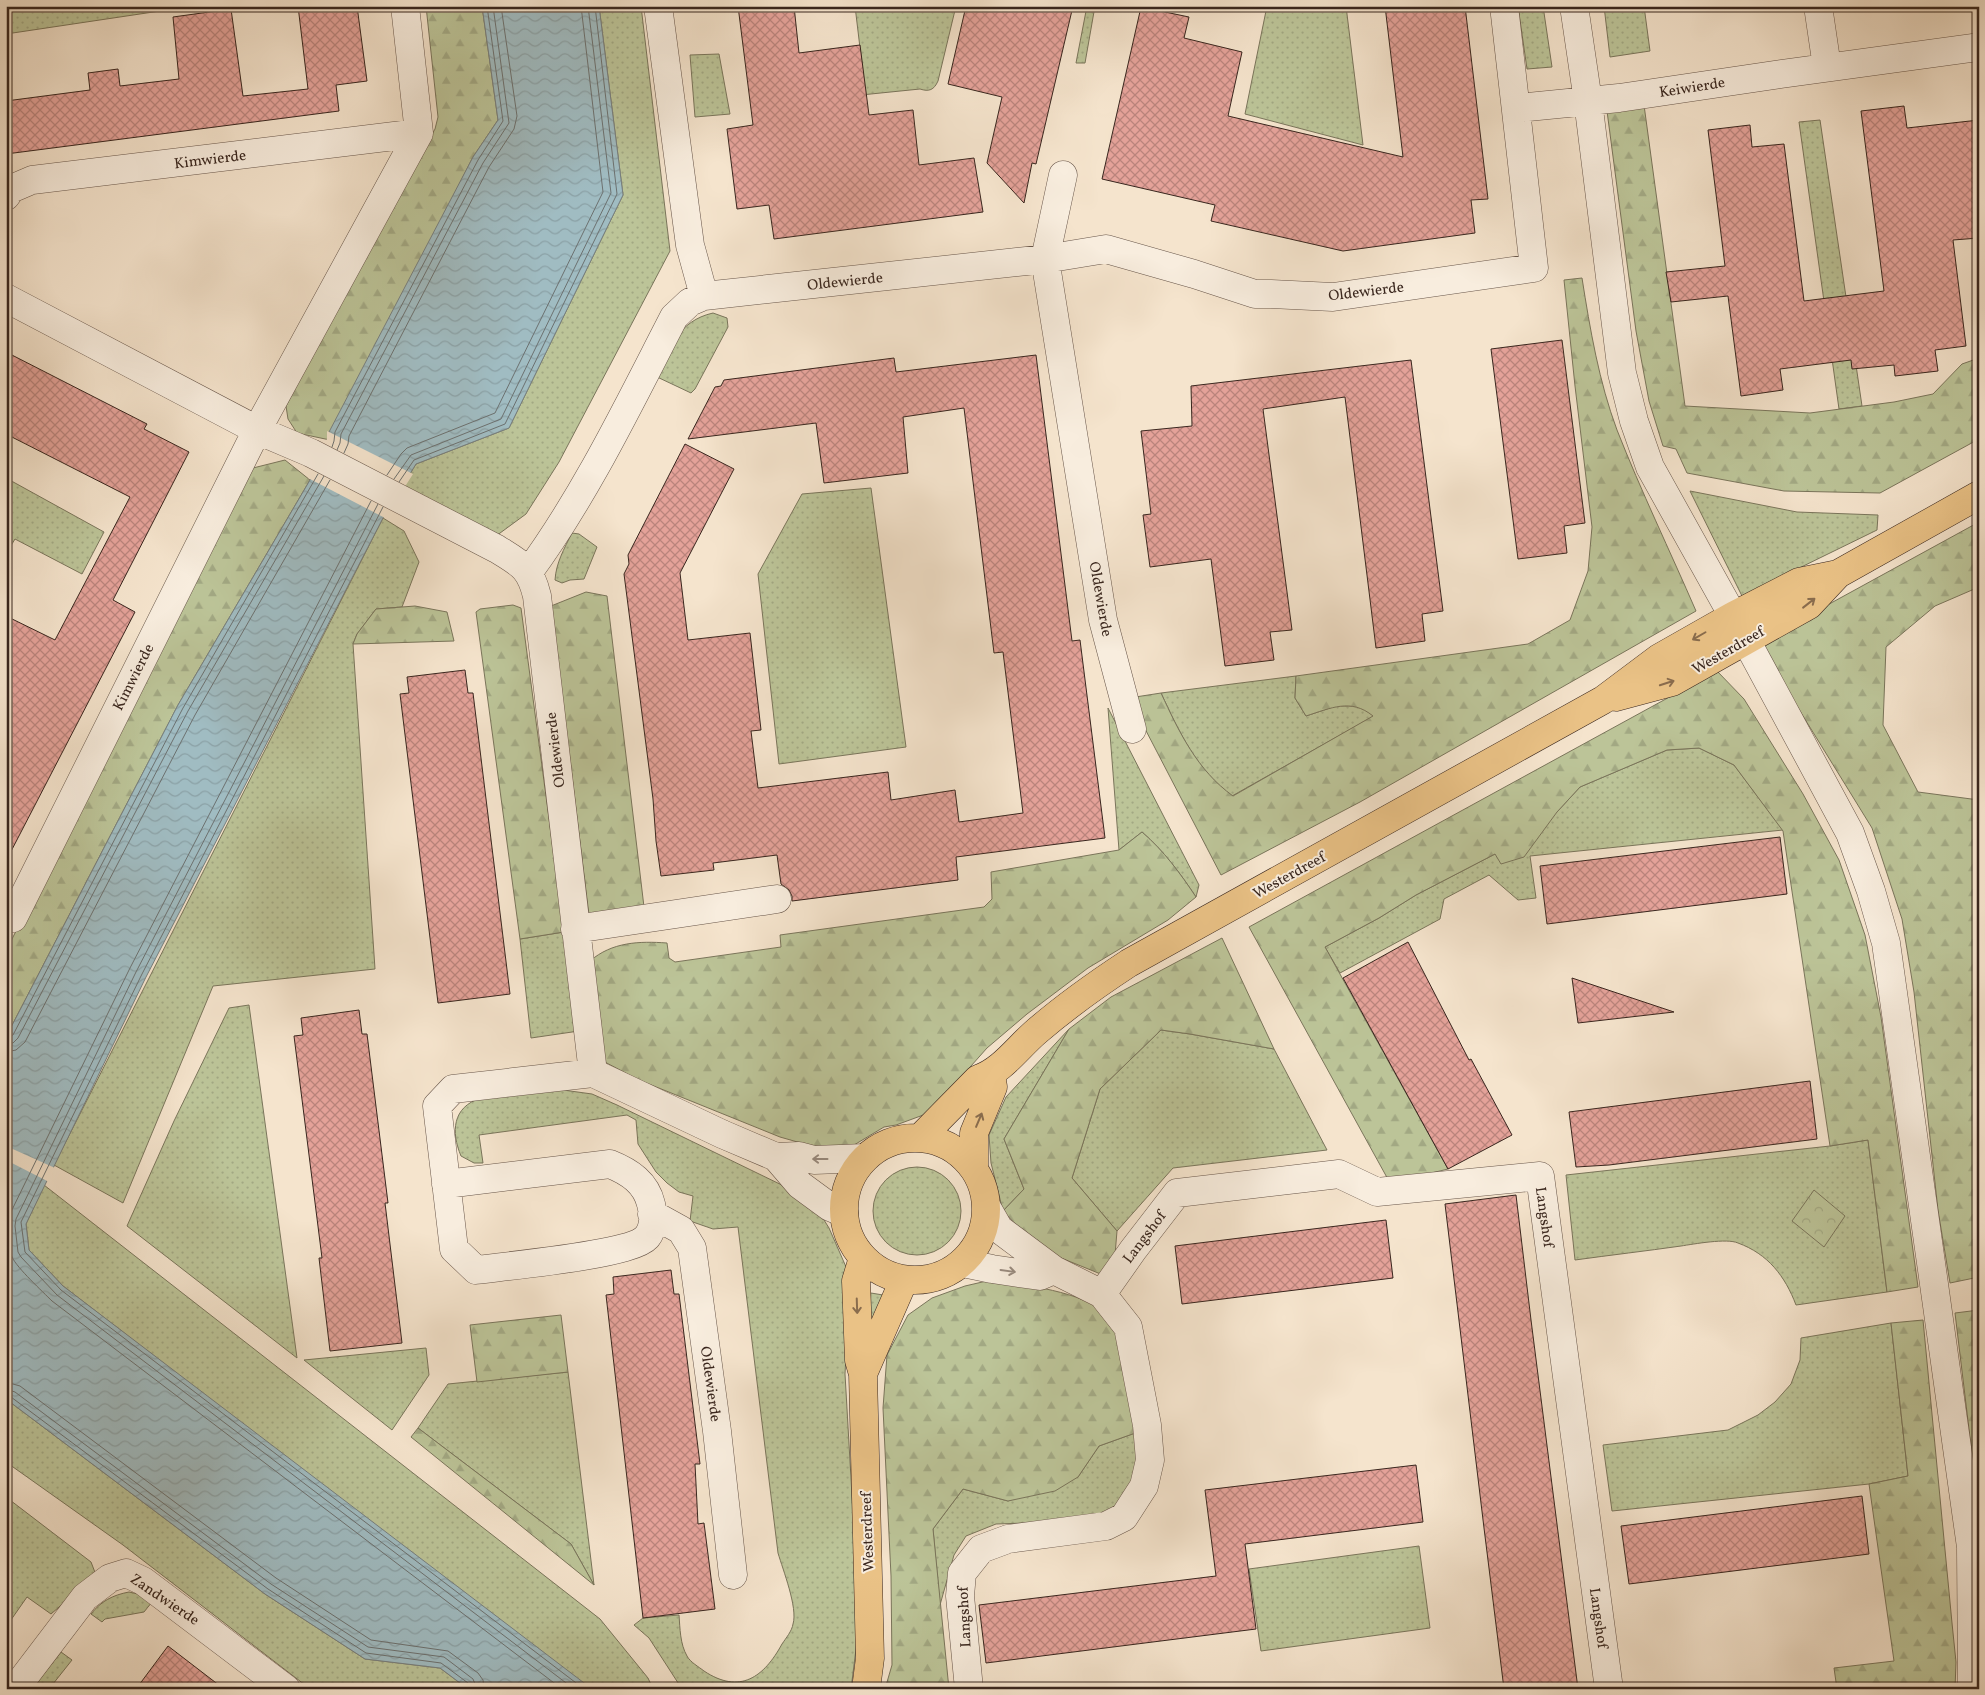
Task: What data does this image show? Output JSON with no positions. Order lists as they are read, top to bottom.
{
  "streets": {
    "main road": ["Westerdreef"],
    "street": [
      "Keiwierde",
      "Kimwierde",
      "Oldewierde",
      "Langshof",
      "Zandwierde"
    ]
  },
  "crossings": [
    ["Keiwierde", "Oldewierde"],
    ["Kimwierde", "Oldewierde"],
    ["Westerdreef", "Langshof"]
  ]
}
